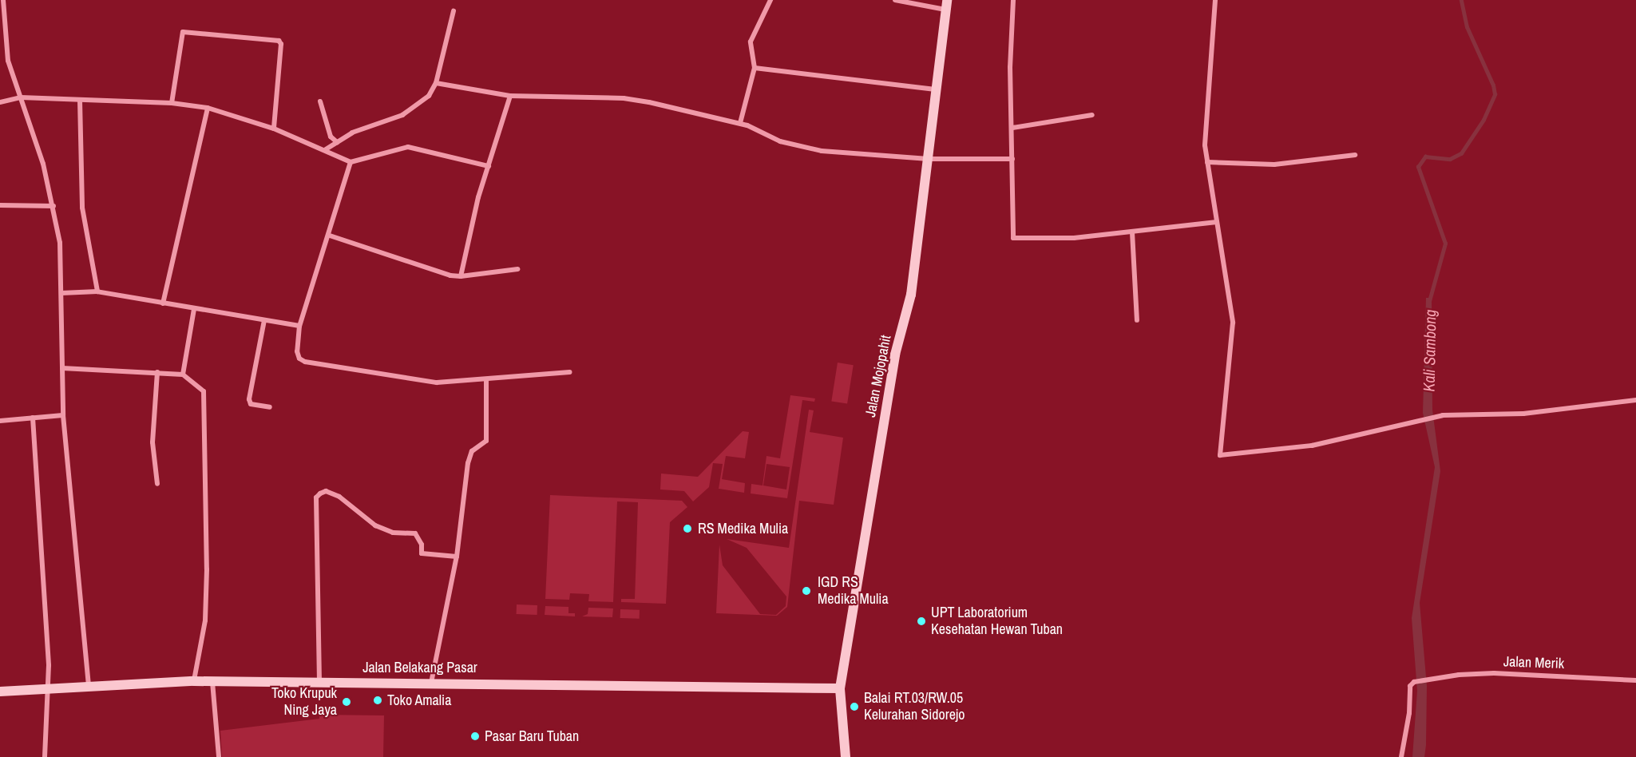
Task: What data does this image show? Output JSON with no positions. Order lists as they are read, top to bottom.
{
  "streets": {
    "street": ["Jalan Mojopahit", "Jalan Merik", "Jalan Belakang Pasar"]
  },
  "crossings": [
    ["Jalan Mojopahit", "Jalan Belakang Pasar"]
  ],
  "water": ["Kali Sambong"],
  "places": [
    "RS Medika Mulia",
    "IGD RS Medika Mulia",
    "UPT Laboratorium Kesehatan Hewan Tuban",
    "Toko Amalia",
    "Toko Krupuk Ning Jaya",
    "Balai RT.03/RW.05 Kelurahan Sidorejo",
    "Pasar Baru Tuban"
  ]
}
